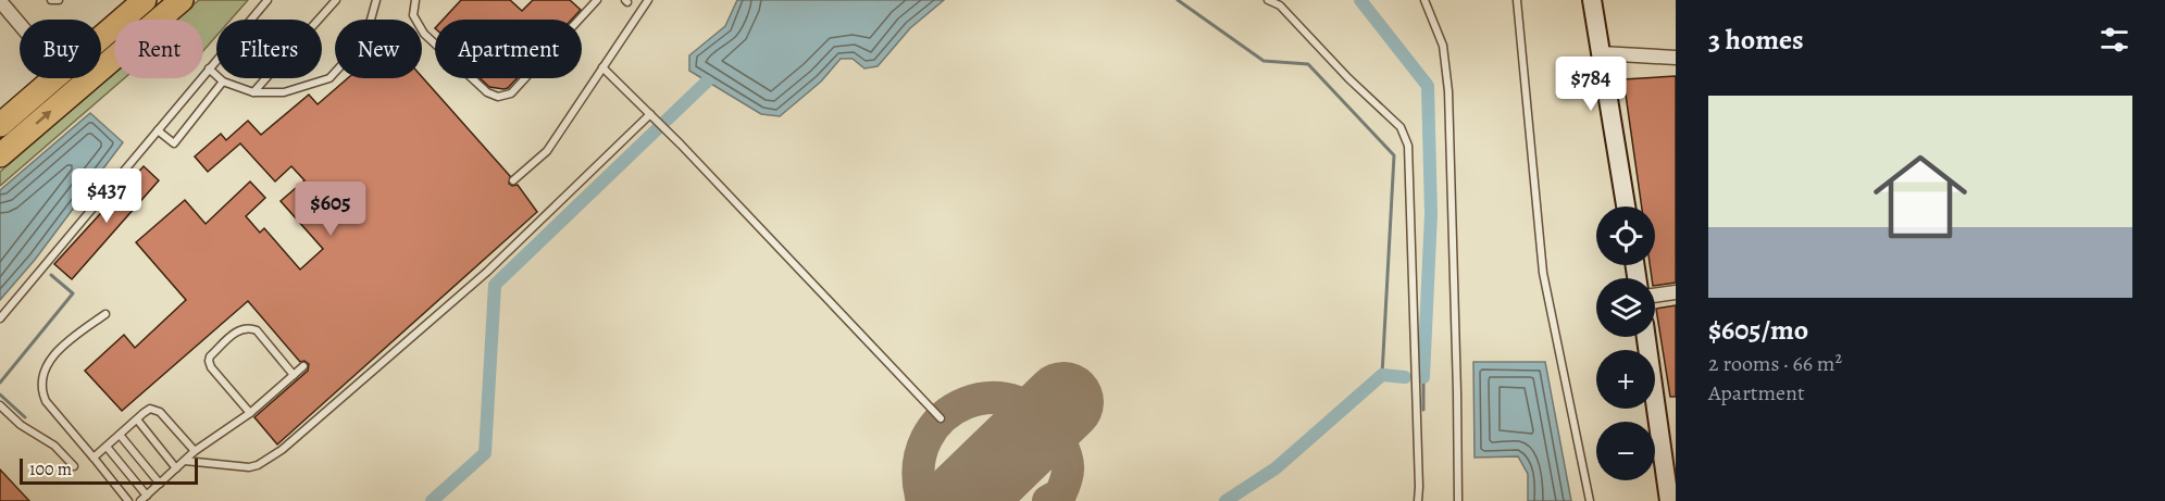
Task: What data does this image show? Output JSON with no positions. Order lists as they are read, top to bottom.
{
  "scale_bar": "100 m",
  "page": {
    "heading": "3 homes",
    "chip": [
      "Buy",
      "Rent",
      "Filters",
      "New",
      "Apartment"
    ],
    "price": ["$784", "$437", "$605"],
    "list": [
      {
        "name": "$605/mo",
        "note": "2 rooms · 66 m² · Apartment"
      }
    ],
    "map_buttons": ["+", "−"],
    "scale": "100 m"
  }
}
